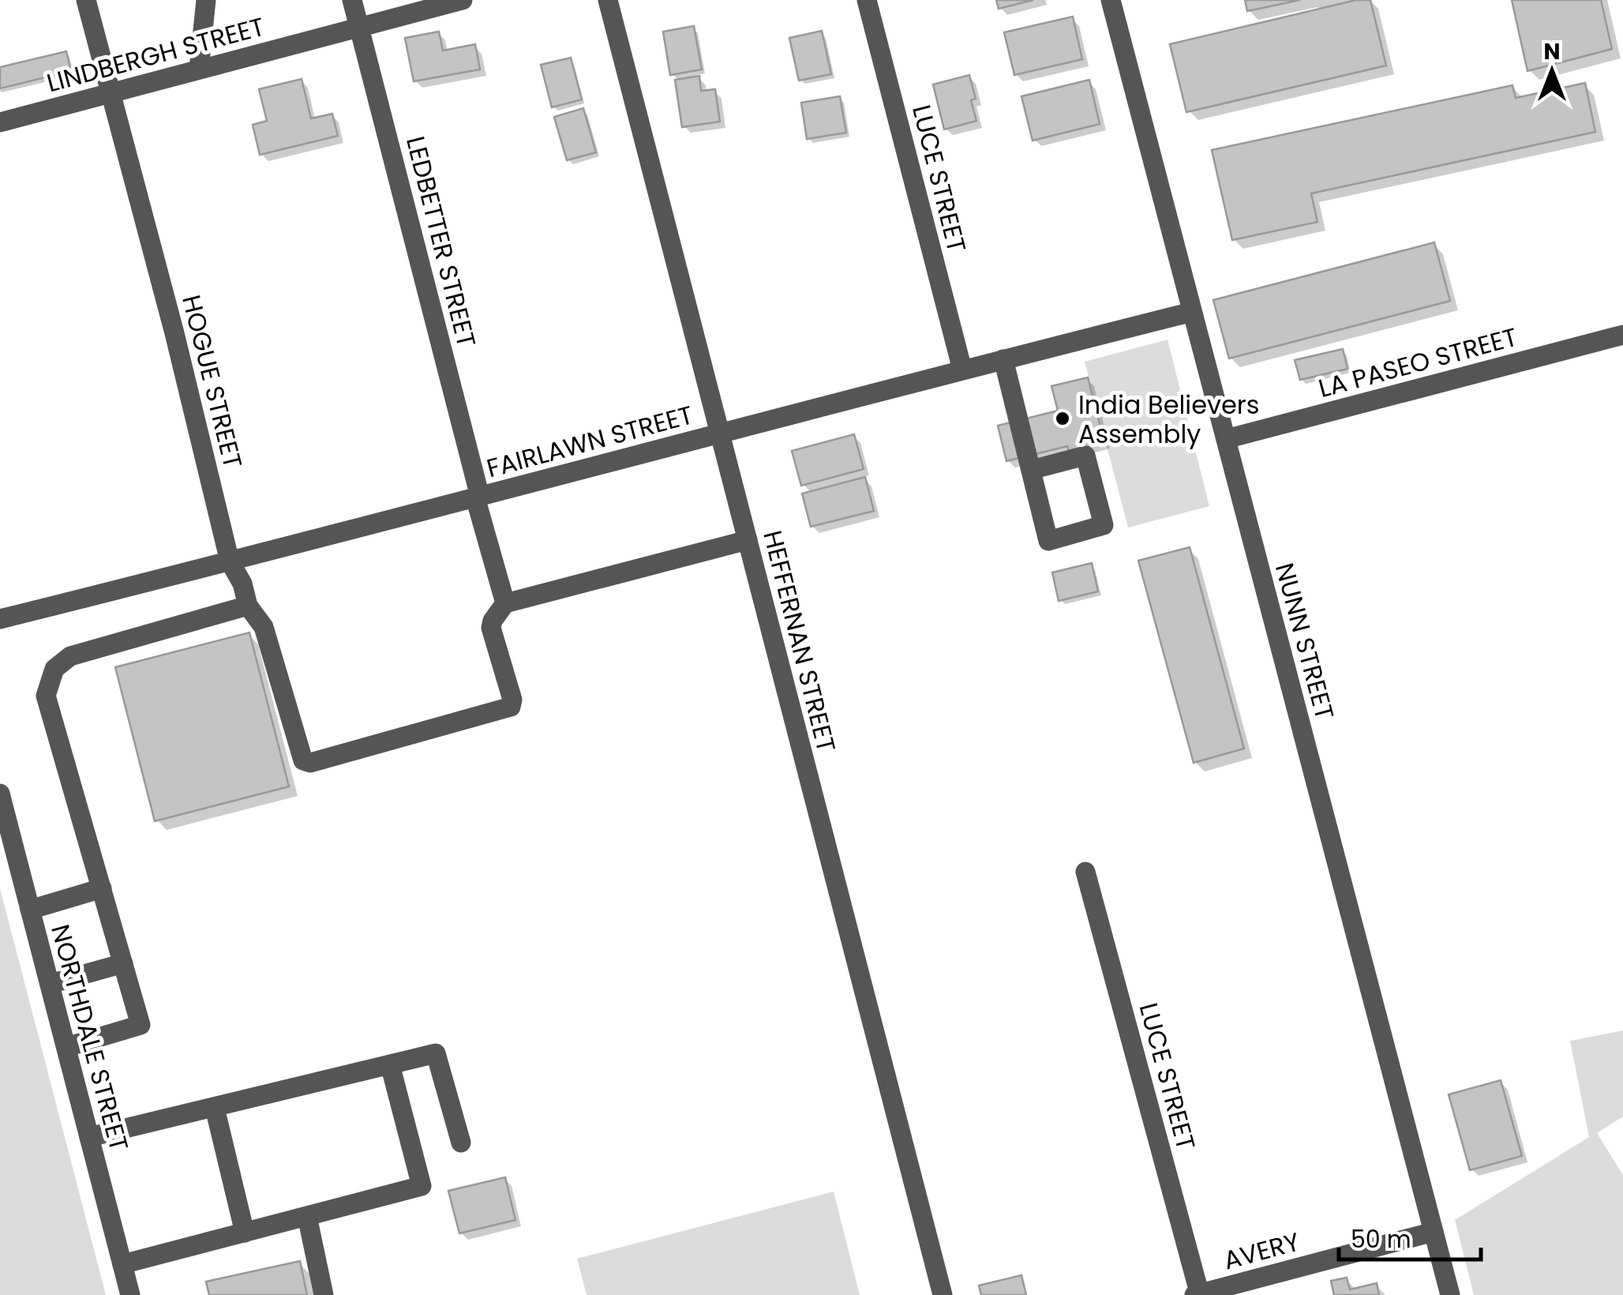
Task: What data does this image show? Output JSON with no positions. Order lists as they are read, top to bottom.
{
  "streets": {
    "street": [
      "LINDBERGH STREET",
      "LUCE STREET",
      "LEDBETTER STREET",
      "LA PASEO STREET",
      "HOGUE STREET",
      "FAIRLAWN STREET",
      "HEFFERNAN STREET",
      "NUNN STREET",
      "NORTHDALE STREET",
      "AVERY"
    ]
  },
  "crossings": [
    ["LINDBERGH STREET", "LEDBETTER STREET"],
    ["LINDBERGH STREET", "HOGUE STREET"],
    ["LUCE STREET", "FAIRLAWN STREET"],
    ["LUCE STREET", "AVERY"],
    ["LEDBETTER STREET", "HOGUE STREET"],
    ["LEDBETTER STREET", "FAIRLAWN STREET"],
    ["LA PASEO STREET", "NUNN STREET"],
    ["HOGUE STREET", "FAIRLAWN STREET"],
    ["FAIRLAWN STREET", "HEFFERNAN STREET"],
    ["FAIRLAWN STREET", "NUNN STREET"],
    ["NUNN STREET", "AVERY"]
  ],
  "places": ["India Believers Assembly"],
  "scale_bar": "50 m",
  "north": "top"
}
